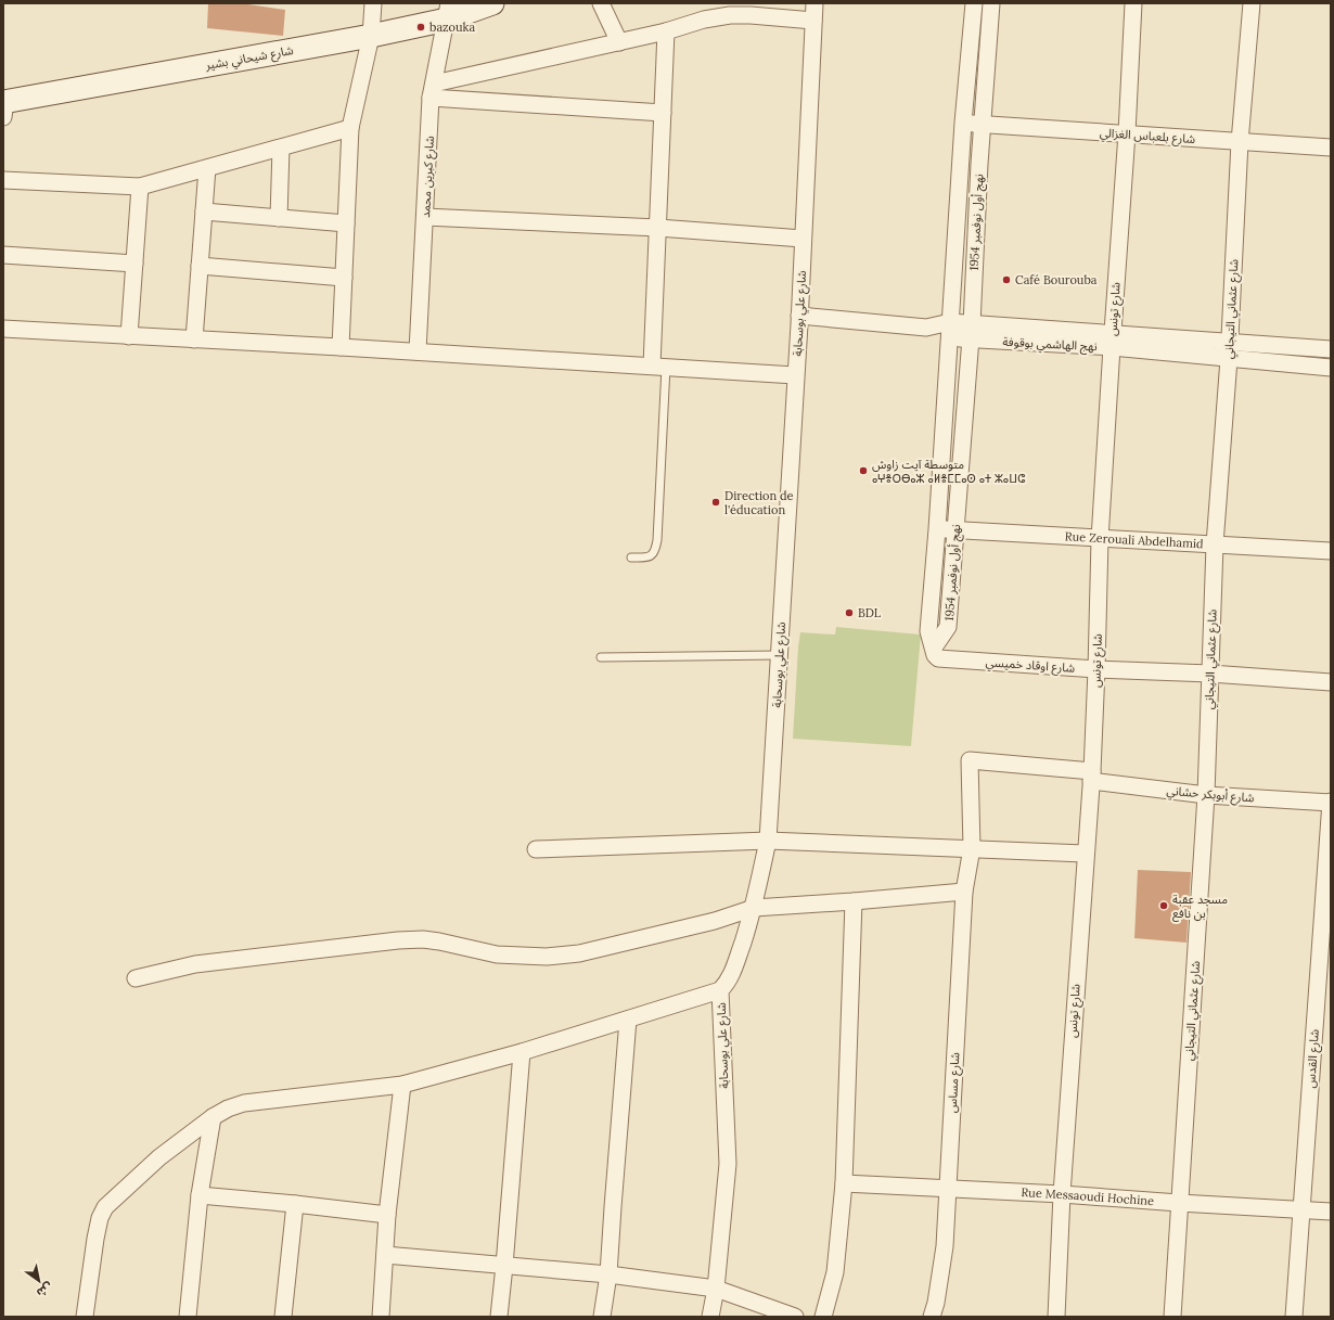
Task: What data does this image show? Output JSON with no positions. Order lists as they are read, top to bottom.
{
  "streets": {
    "main road": ["شارع شيحاني بشير"],
    "street": [
      "شارع بلعباس الغزالي",
      "شارع كبرين محمد",
      "نهج أول نوفمبر 1954",
      "شارع تونس",
      "شارع عثماني التيجاني",
      "شارع علي بوسحابة",
      "نهج الهاشمي بوقوفة",
      "Rue Zerouali Abdelhamid",
      "شارع اوقاد خميسي",
      "شارع أبوبكر حشاني",
      "شارع القدس",
      "شارع مساس",
      "Rue Messaoudi Hochine"
    ]
  },
  "crossings": [
    ["شارع شيحاني بشير", "شارع كبرين محمد"],
    ["شارع بلعباس الغزالي", "نهج أول نوفمبر 1954"],
    ["شارع بلعباس الغزالي", "شارع تونس"],
    ["شارع بلعباس الغزالي", "شارع عثماني التيجاني"],
    ["نهج أول نوفمبر 1954", "نهج الهاشمي بوقوفة"],
    ["نهج أول نوفمبر 1954", "Rue Zerouali Abdelhamid"],
    ["نهج أول نوفمبر 1954", "شارع اوقاد خميسي"],
    ["شارع تونس", "نهج الهاشمي بوقوفة"],
    ["شارع تونس", "Rue Zerouali Abdelhamid"],
    ["شارع تونس", "شارع اوقاد خميسي"],
    ["شارع تونس", "شارع أبوبكر حشاني"],
    ["شارع تونس", "Rue Messaoudi Hochine"],
    ["شارع عثماني التيجاني", "نهج الهاشمي بوقوفة"],
    ["شارع عثماني التيجاني", "Rue Zerouali Abdelhamid"],
    ["شارع عثماني التيجاني", "شارع اوقاد خميسي"],
    ["شارع عثماني التيجاني", "شارع أبوبكر حشاني"],
    ["شارع عثماني التيجاني", "Rue Messaoudi Hochine"],
    ["شارع علي بوسحابة", "نهج الهاشمي بوقوفة"],
    ["شارع أبوبكر حشاني", "شارع القدس"],
    ["شارع أبوبكر حشاني", "شارع مساس"],
    ["شارع القدس", "Rue Messaoudi Hochine"],
    ["شارع مساس", "Rue Messaoudi Hochine"]
  ],
  "places": [
    "bazouka",
    "Café Bourouba",
    "متوسطة آيت زاوش ⴰⵖⴻⵔⴱⴰⵣ ⴰⵍⴻⵎⵎⴰⵙ ⴰⵜ ⵣⴰⵡⵛ",
    "Direction de l'éducation",
    "BDL",
    "مسجد عقبة بن نافع"
  ],
  "north": "bottom right"
}
